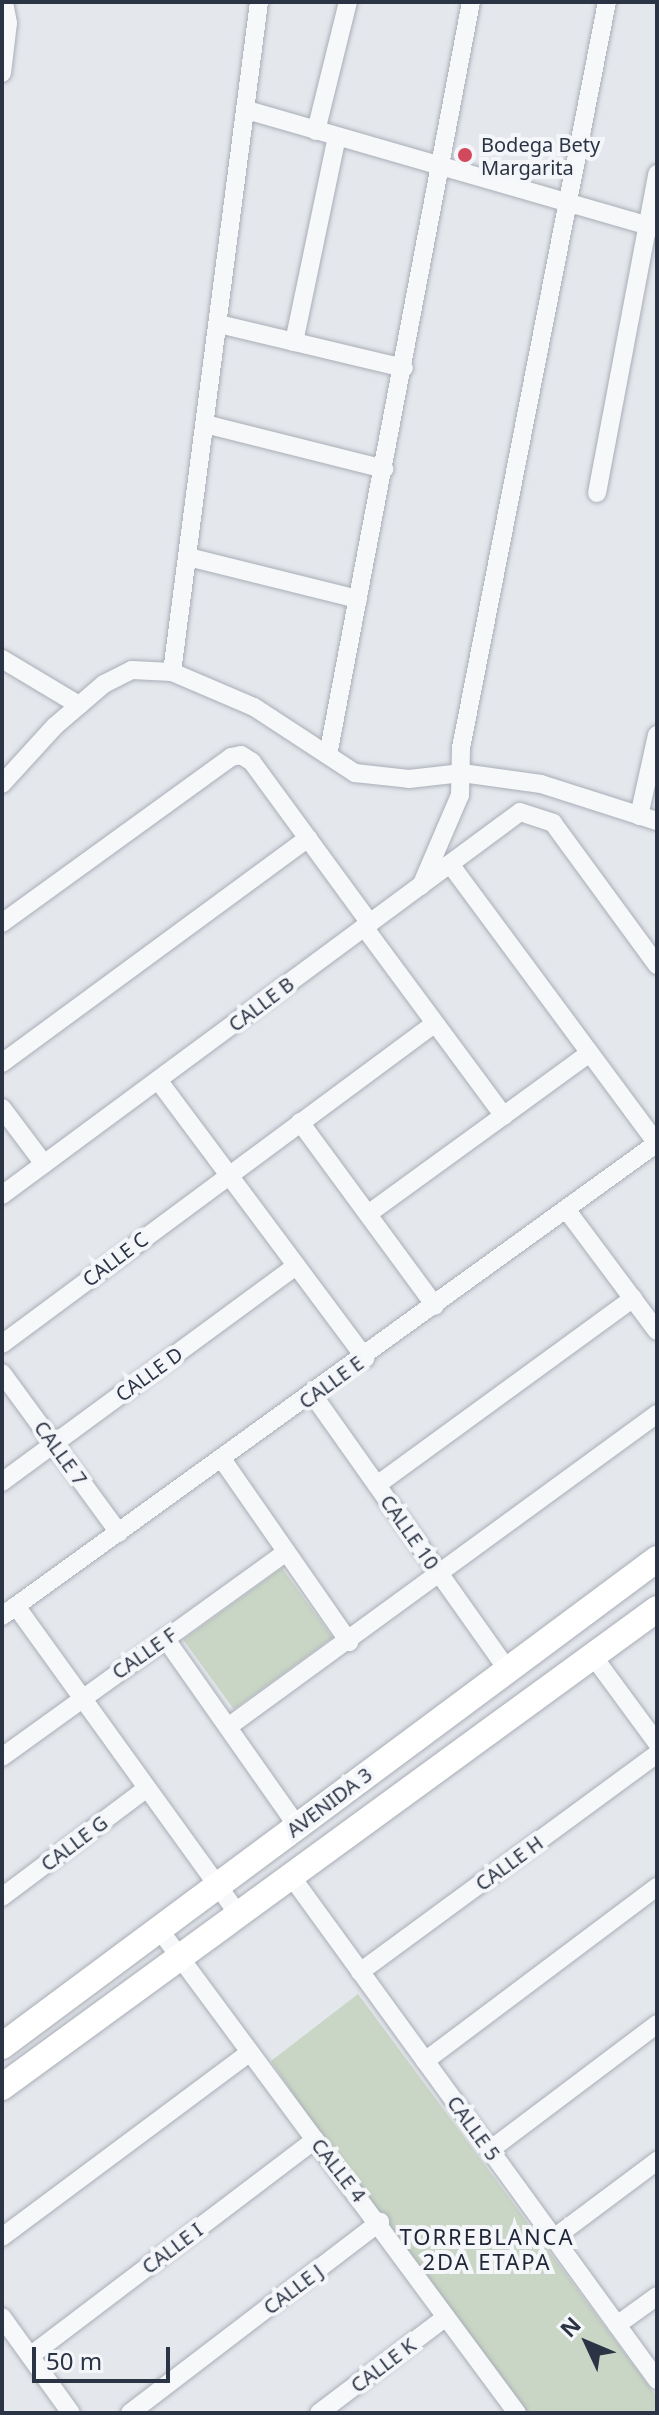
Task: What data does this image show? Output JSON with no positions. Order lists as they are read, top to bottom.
{
  "streets": {
    "street": [
      "CALLE B",
      "CALLE C",
      "CALLE D",
      "CALLE E",
      "CALLE 7",
      "CALLE 10",
      "CALLE F",
      "AVENIDA 3",
      "CALLE G",
      "CALLE H",
      "CALLE 5",
      "CALLE 4",
      "CALLE I",
      "CALLE J",
      "CALLE K"
    ]
  },
  "crossings": [
    ["CALLE D", "CALLE 7"],
    ["CALLE E", "CALLE 7"],
    ["CALLE E", "CALLE 10"],
    ["CALLE 10", "AVENIDA 3"],
    ["AVENIDA 3", "CALLE 5"],
    ["AVENIDA 3", "CALLE 4"],
    ["CALLE H", "CALLE 5"],
    ["CALLE 4", "CALLE I"],
    ["CALLE 4", "CALLE J"],
    ["CALLE 4", "CALLE K"]
  ],
  "districts": ["TORREBLANCA 2DA ETAPA"],
  "places": ["Bodega Bety Margarita"],
  "scale_bar": "50 m",
  "north": "top left"
}
